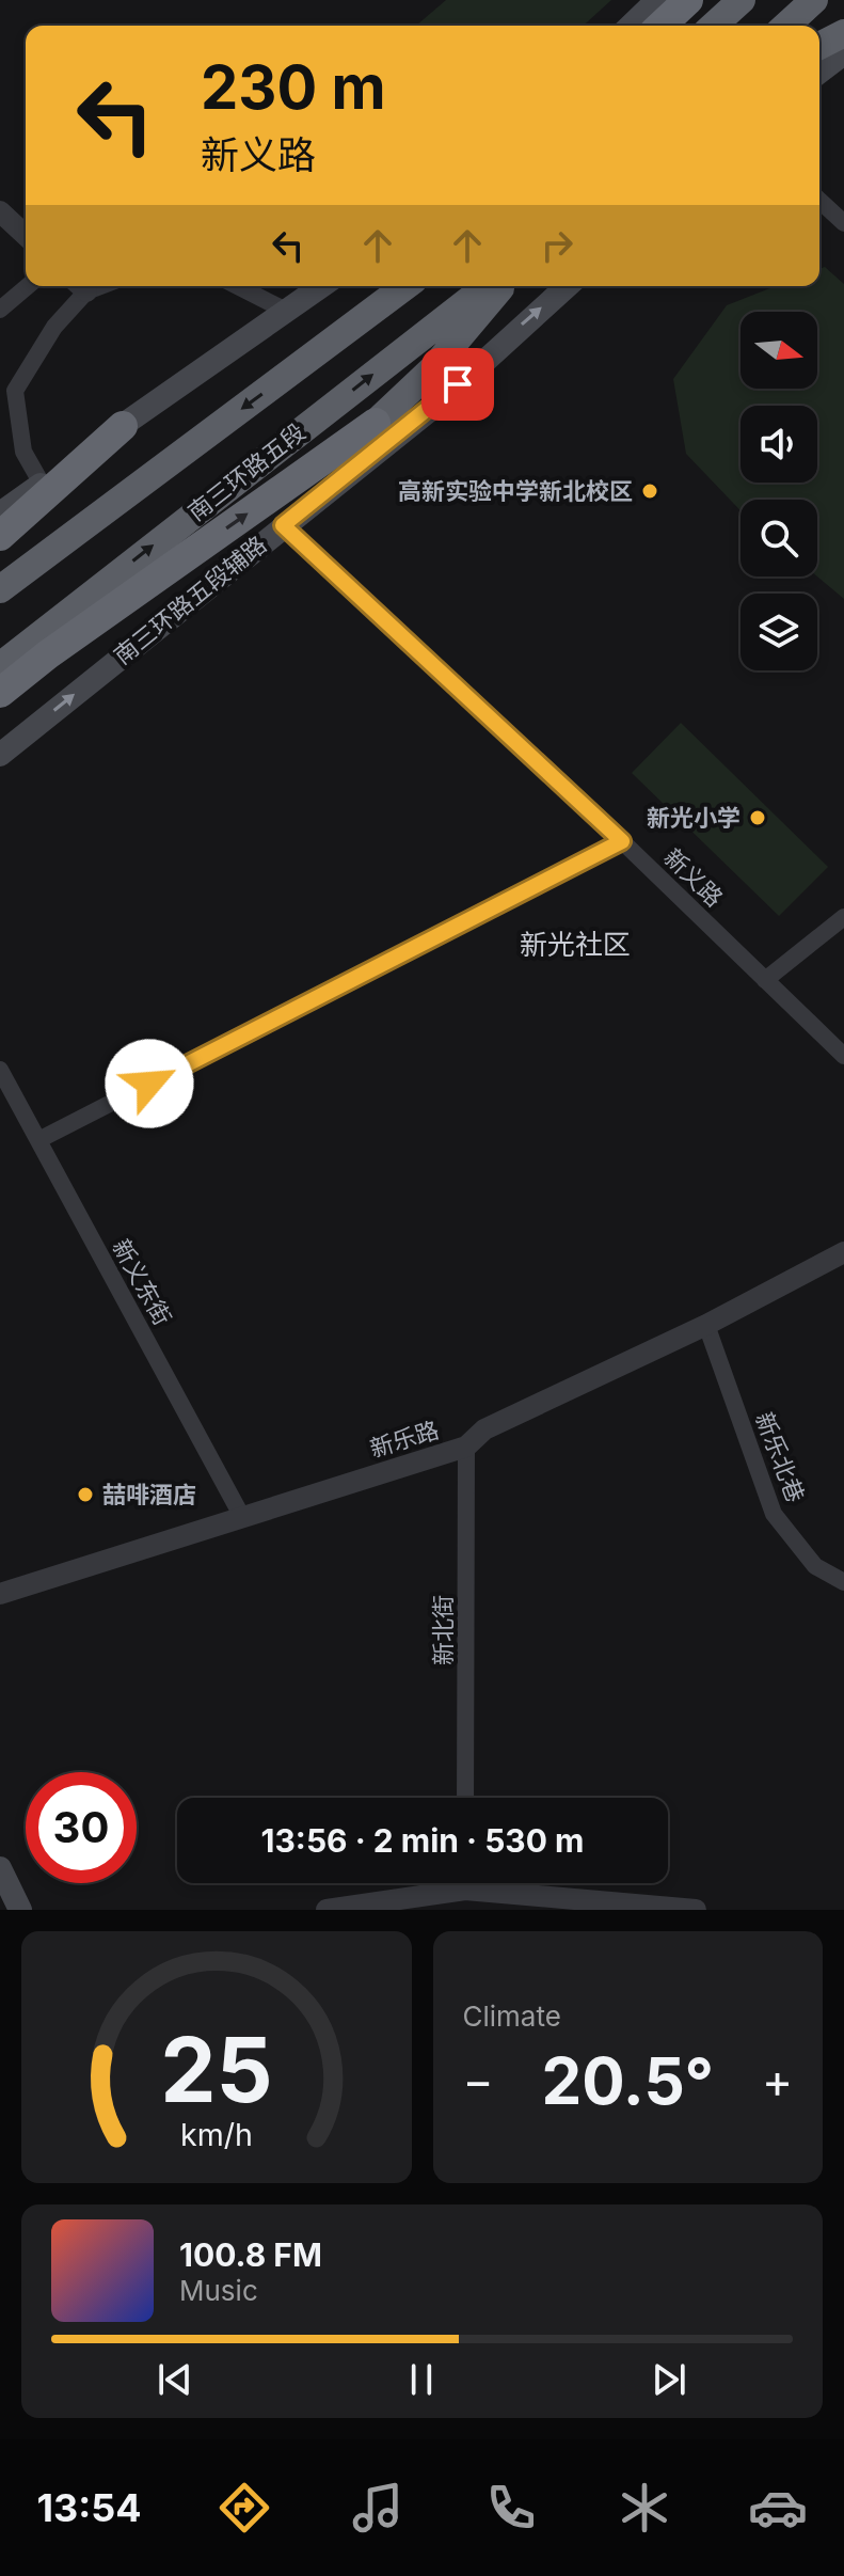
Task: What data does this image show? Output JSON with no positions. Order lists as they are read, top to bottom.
{
  "streets": {
    "highway": ["南三环路五段"],
    "main road": ["南三环路五段辅路"],
    "street": [
      "新义路",
      "新义东街",
      "新乐路",
      "新乐北巷",
      "新北街"
    ]
  },
  "crossings": [
    ["南三环路五段辅路", "新义路"],
    ["新义东街", "新乐路"],
    ["新乐路", "新乐北巷"],
    ["新乐路", "新北街"]
  ],
  "districts": ["新光社区"],
  "places": ["高新实验中学新北校区", "新光小学", "喆啡酒店"],
  "north": "right",
  "page": {
    "turn": ["230 m", "新义路"],
    "limit": "30",
    "trip": "13:56 · 2 min · 530 m",
    "tile": "Climate",
    "heat": ["−", "20.5°", "+"],
    "song": ["100.8 FM", "Music"],
    "tabs": "13:54",
    "gauge": ["25", "km/h"]
  }
}
